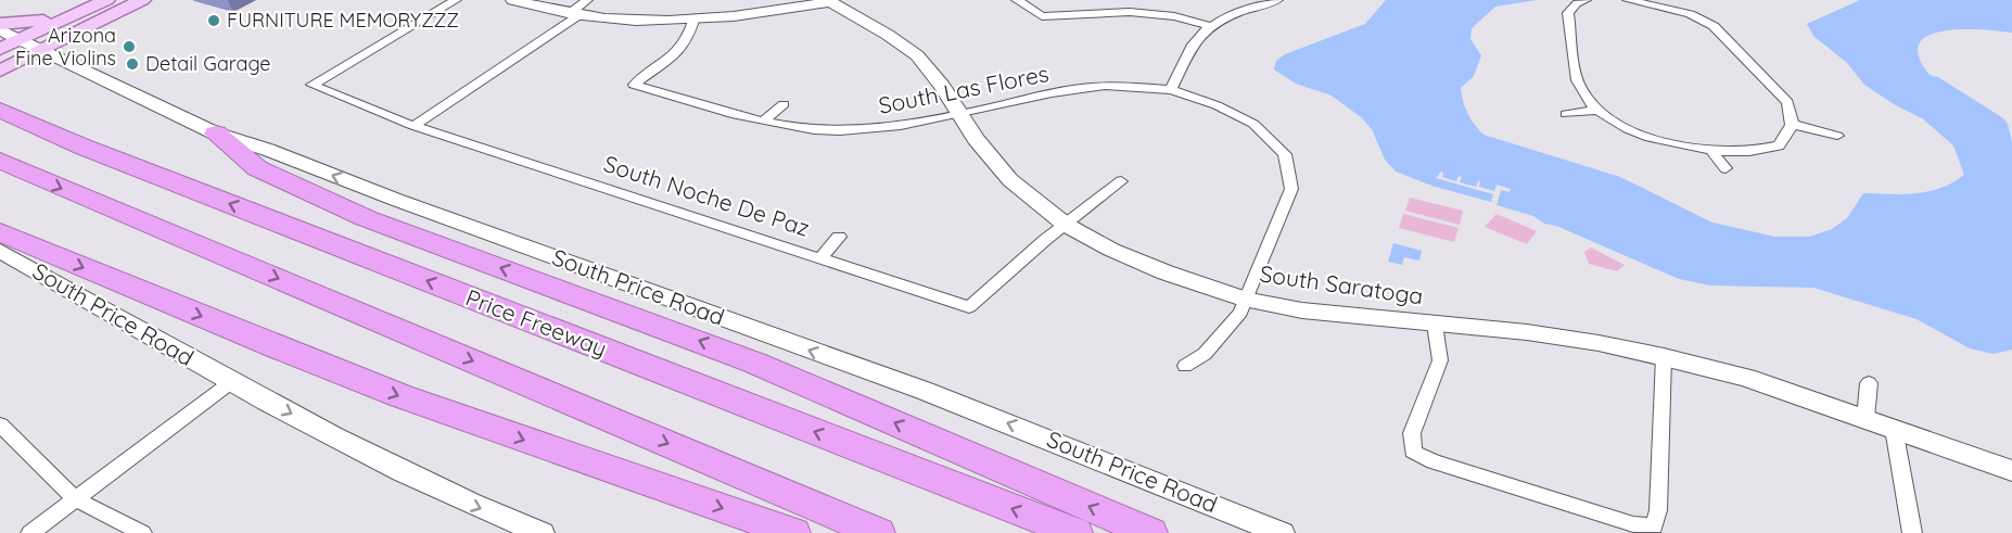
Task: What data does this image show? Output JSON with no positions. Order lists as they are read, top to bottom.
{
  "streets": {
    "highway": ["Price Freeway"],
    "main road": ["South Saratoga", "South Price Road"],
    "street": ["South Las Flores", "South Noche De Paz"]
  },
  "crossings": [
    ["South Las Flores", "South Saratoga"],
    ["South Noche De Paz", "South Saratoga"]
  ],
  "places": ["FURNITURE MEMORYZZZ", "Arizona Fine Violins", "Detail Garage"]
}
